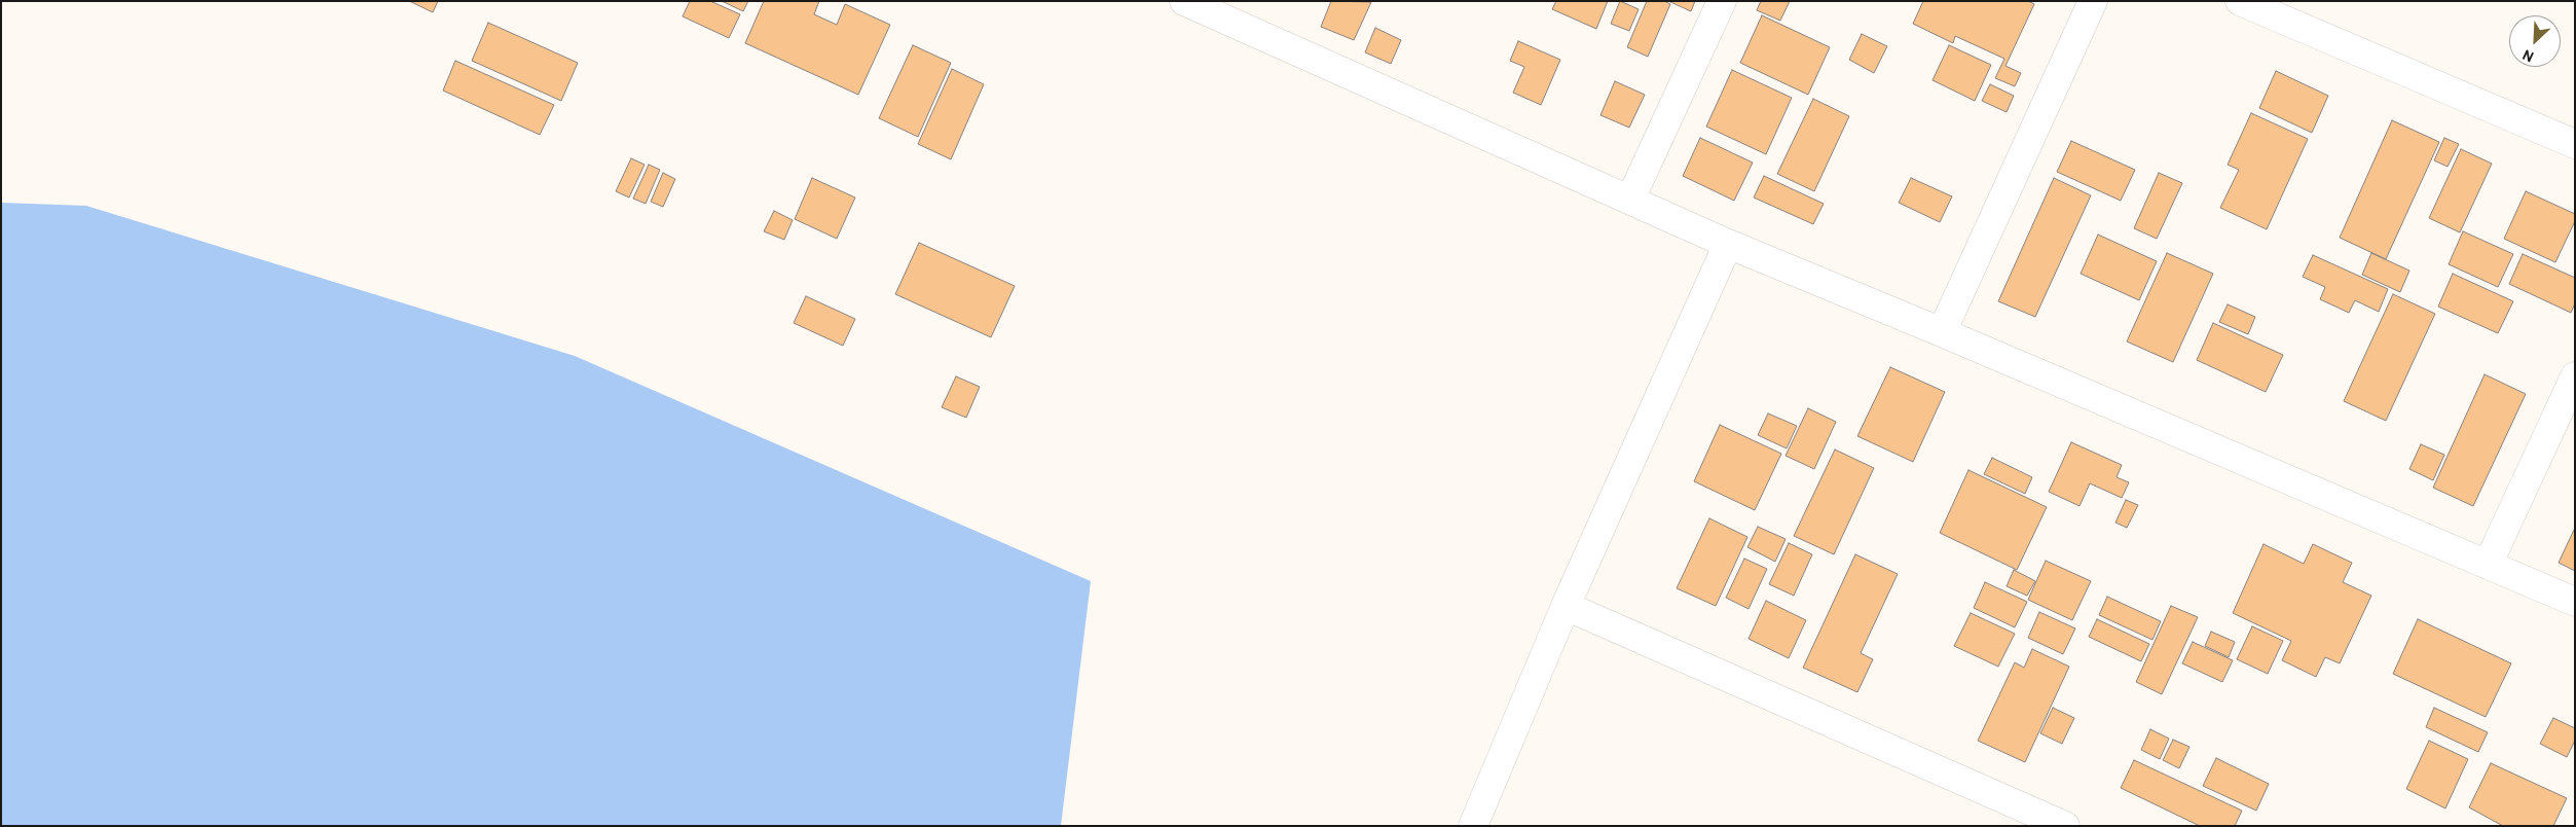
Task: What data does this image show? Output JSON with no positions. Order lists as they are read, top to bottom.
{
  "north": "bottom left"
}
